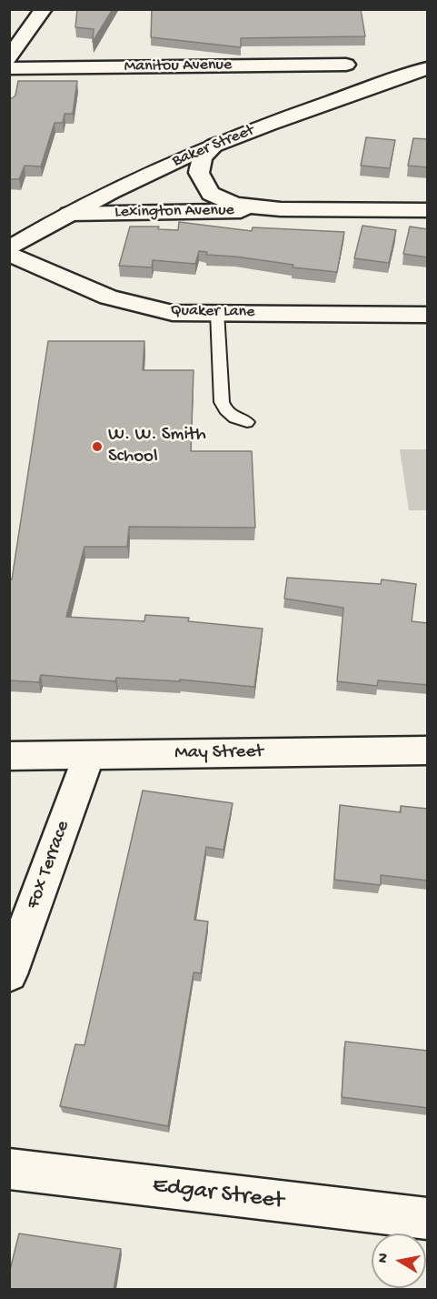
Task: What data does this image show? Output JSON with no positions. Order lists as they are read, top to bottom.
{
  "streets": {
    "main road": [
      "Manitou Avenue",
      "Baker Street",
      "Lexington Avenue",
      "Quaker Lane",
      "May Street",
      "Fox Terrace",
      "Edgar Street"
    ]
  },
  "crossings": [
    ["Baker Street", "Lexington Avenue"],
    ["Baker Street", "Quaker Lane"],
    ["May Street", "Fox Terrace"]
  ],
  "places": ["W. W. Smith School"],
  "north": "left"
}
